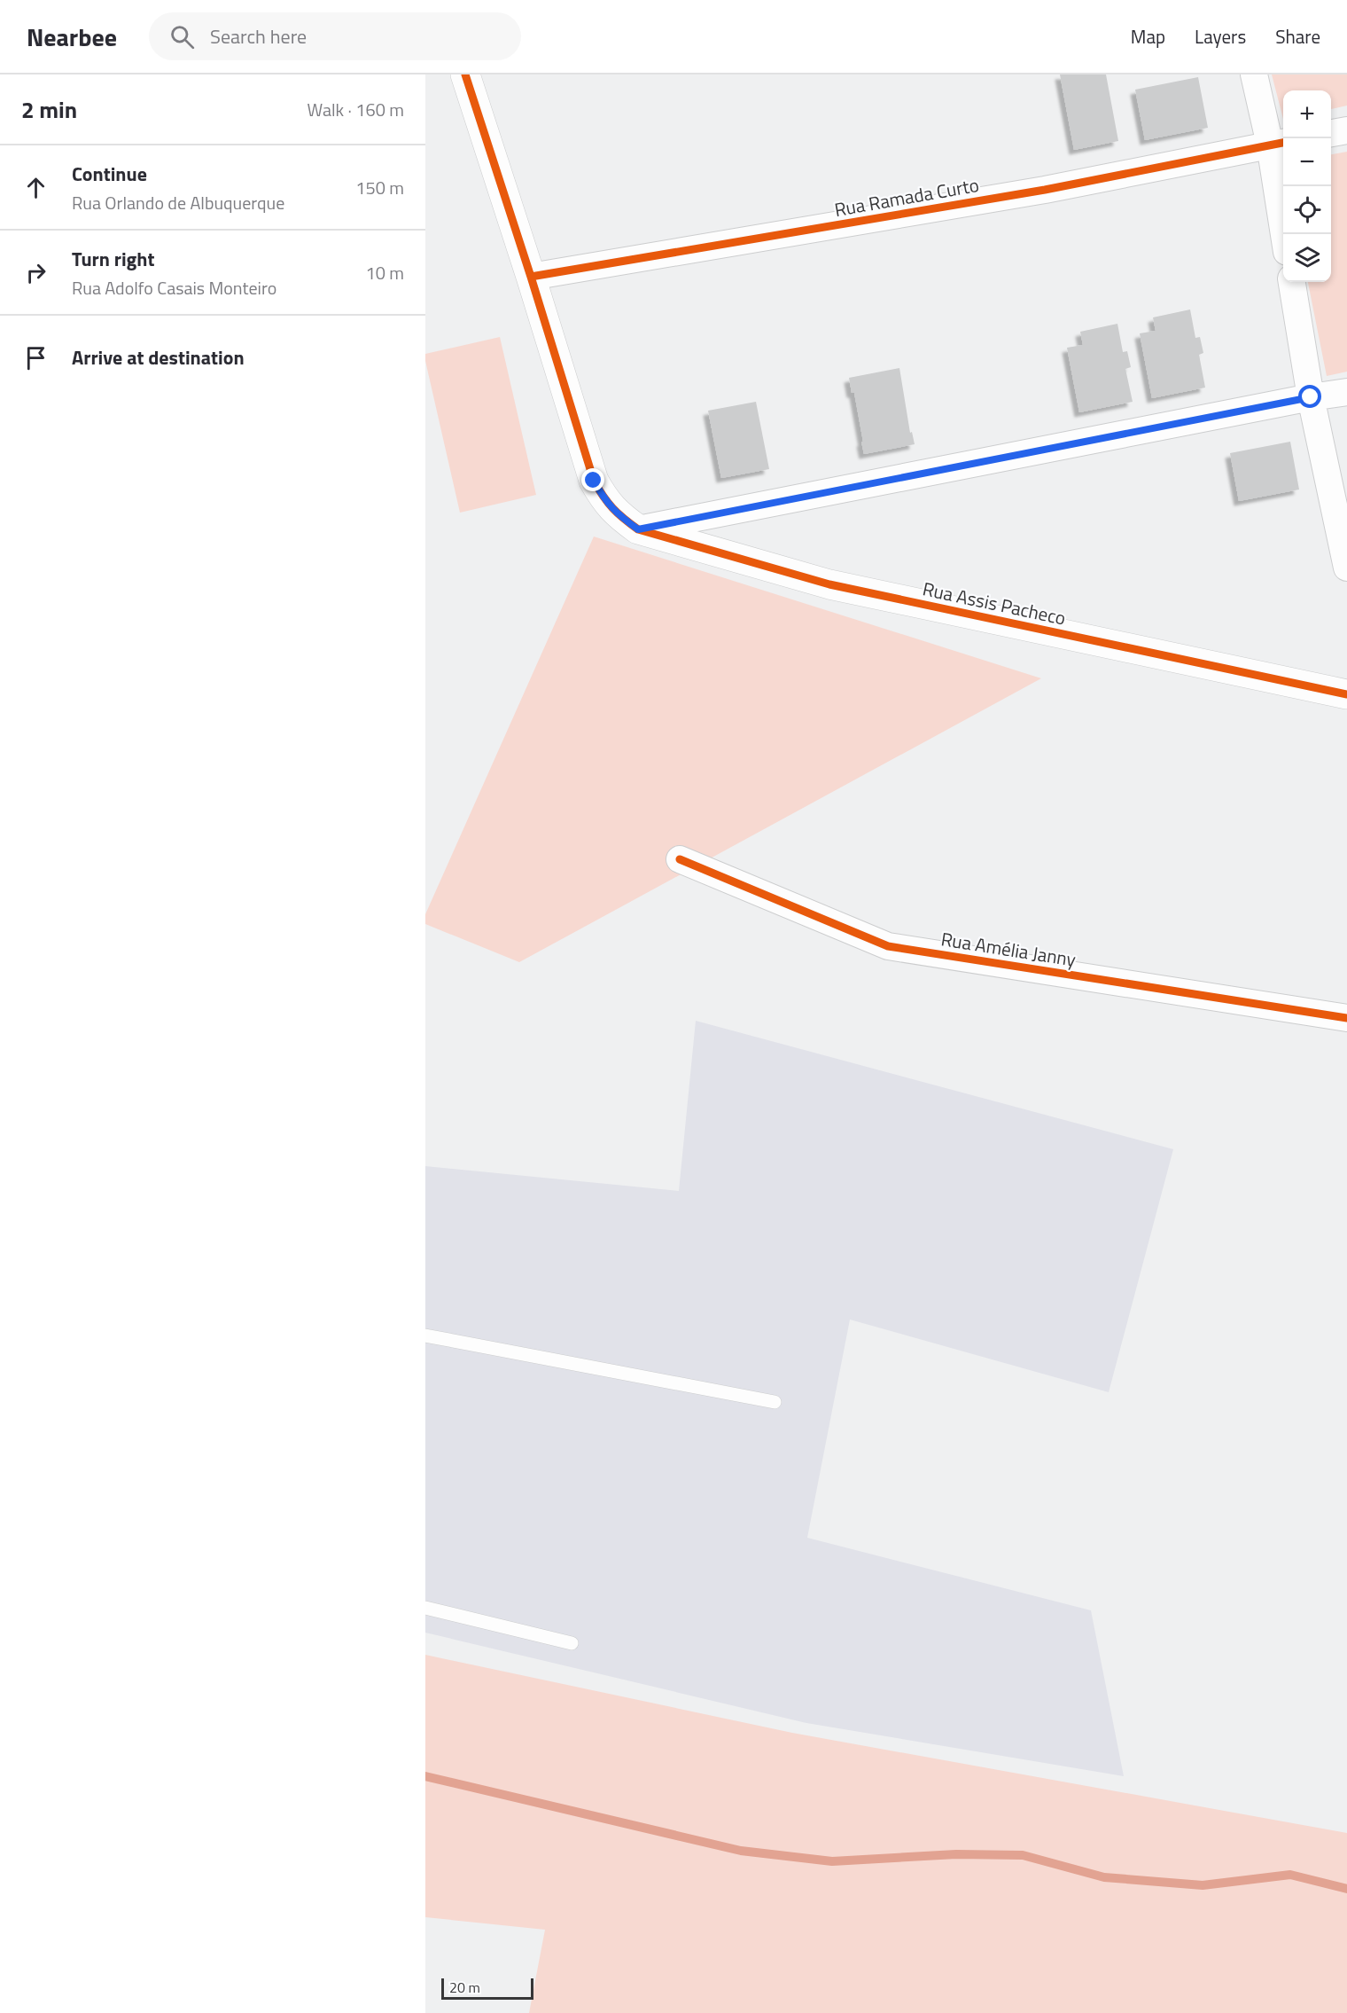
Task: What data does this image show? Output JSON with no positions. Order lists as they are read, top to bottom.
{
  "streets": {
    "street": ["Rua Ramada Curto", "Rua Assis Pacheco", "Rua Amélia Janny"]
  },
  "scale_bar": "20 m",
  "page": {
    "header": "Nearbee",
    "search": "Search here",
    "nav": ["Map", "Layers", "Share"],
    "heading": ["2 min", "Walk · 160 m"],
    "map_buttons": ["+", "−"],
    "list": [
      ["Continue", "Rua Orlando de Albuquerque", "150 m"],
      ["Turn right", "Rua Adolfo Casais Monteiro", "10 m"],
      "Arrive at destination"
    ],
    "scale": "20 m"
  }
}
